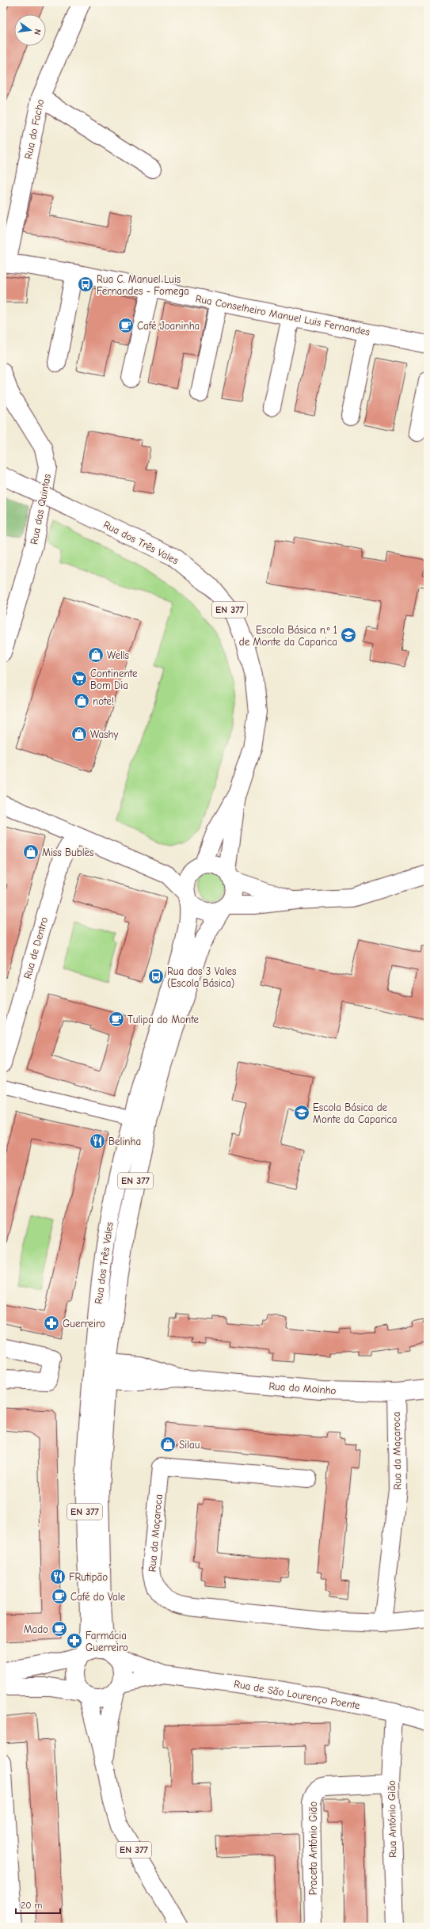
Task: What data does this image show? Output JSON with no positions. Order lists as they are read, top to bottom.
{
  "streets": {
    "street": [
      "Rua do Facho",
      "Rua Conselheiro Manuel Luis Fernandes",
      "Rua das Quintas",
      "Rua dos Três Vales",
      "EN 377",
      "Rua de Dentro",
      "Rua do Moinho",
      "Rua da Maçaroca",
      "Rua de São Lourenço Poente",
      "Rua António Gião",
      "Praceta António Gião"
    ]
  },
  "crossings": [
    ["Rua do Facho", "Rua Conselheiro Manuel Luis Fernandes"],
    ["Rua dos Três Vales", "EN 377"],
    ["Rua dos Três Vales", "Rua do Moinho"],
    ["Rua dos Três Vales", "Rua de São Lourenço Poente"],
    ["EN 377", "Rua do Moinho"],
    ["EN 377", "Rua de São Lourenço Poente"],
    ["Rua do Moinho", "Rua da Maçaroca"],
    ["Rua de São Lourenço Poente", "Rua António Gião"],
    ["Rua António Gião", "Praceta António Gião"]
  ],
  "places": {
    "bus stop": ["Rua C. Manuel Luis Fernandes - Fomega", "Rua dos 3 Vales (Escola Básica)"],
    "cafe": [
      "Café Joaninha",
      "Tulipa do Monte",
      "Café do Vale",
      "Mado"
    ],
    "school or university": ["Escola Básica n.º 1 de Monte da Caparica", "Escola Básica de Monte da Caparica"],
    "shop": [
      "Wells",
      "note!",
      "Washy",
      "Miss Bubles",
      "Silau"
    ],
    "supermarket": ["Continente Bom Dia"],
    "restaurant": ["Belinha", "FRutipão"],
    "pharmacy": ["Guerreiro", "Farmácia Guerreiro"]
  },
  "scale_bar": "20 m",
  "north": "right"
}
